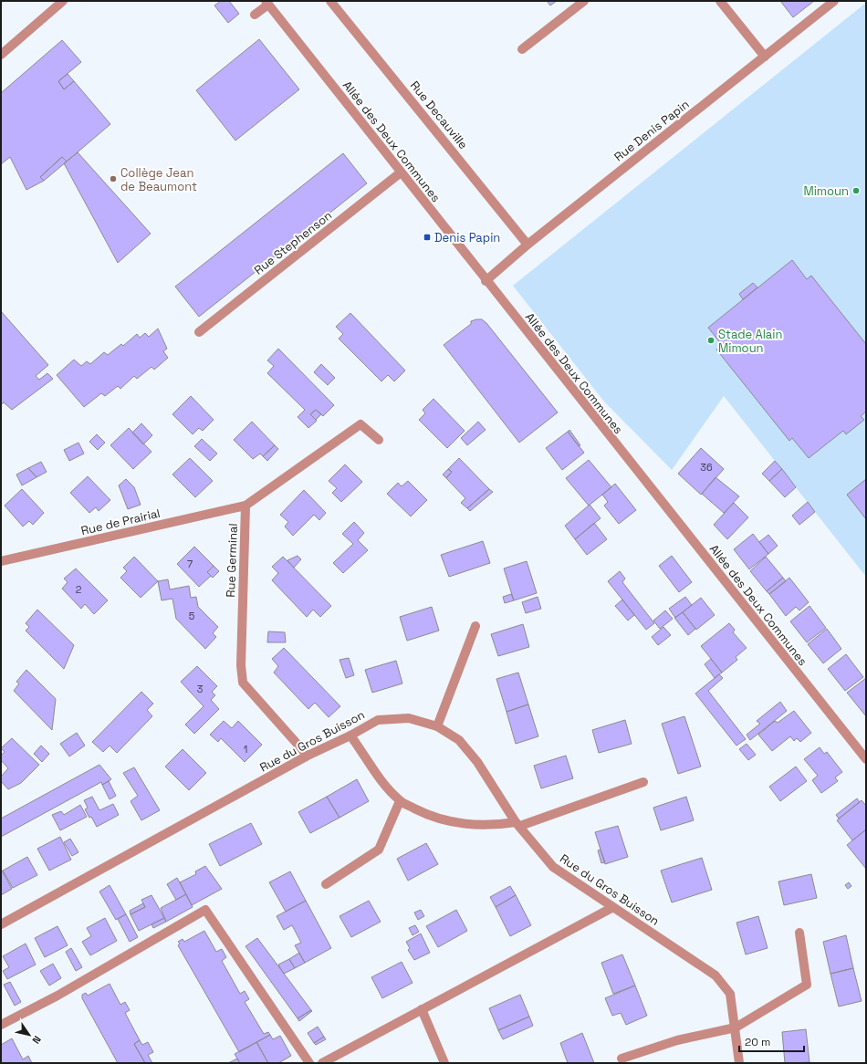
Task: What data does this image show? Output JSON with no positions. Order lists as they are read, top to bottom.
{
  "streets": {
    "street": [
      "Rue Decauville",
      "Rue Denis Papin",
      "Allée des Deux Communes",
      "Rue Stephenson",
      "Rue de Prairial",
      "Rue Germinal",
      "Rue du Gros Buisson"
    ]
  },
  "crossings": [
    ["Rue Decauville", "Rue Denis Papin"],
    ["Rue Denis Papin", "Allée des Deux Communes"],
    ["Allée des Deux Communes", "Rue Stephenson"],
    ["Rue de Prairial", "Rue Germinal"],
    ["Rue Germinal", "Rue du Gros Buisson"]
  ],
  "places": {
    "other": ["Collège Jean de Beaumont", "Mimoun", "Stade Alain Mimoun"],
    "transit": ["Denis Papin"]
  },
  "house_numbers": [
    "36",
    "7",
    "2",
    "5",
    "3",
    "1"
  ],
  "scale_bar": "20 m",
  "north": "bottom right"
}
